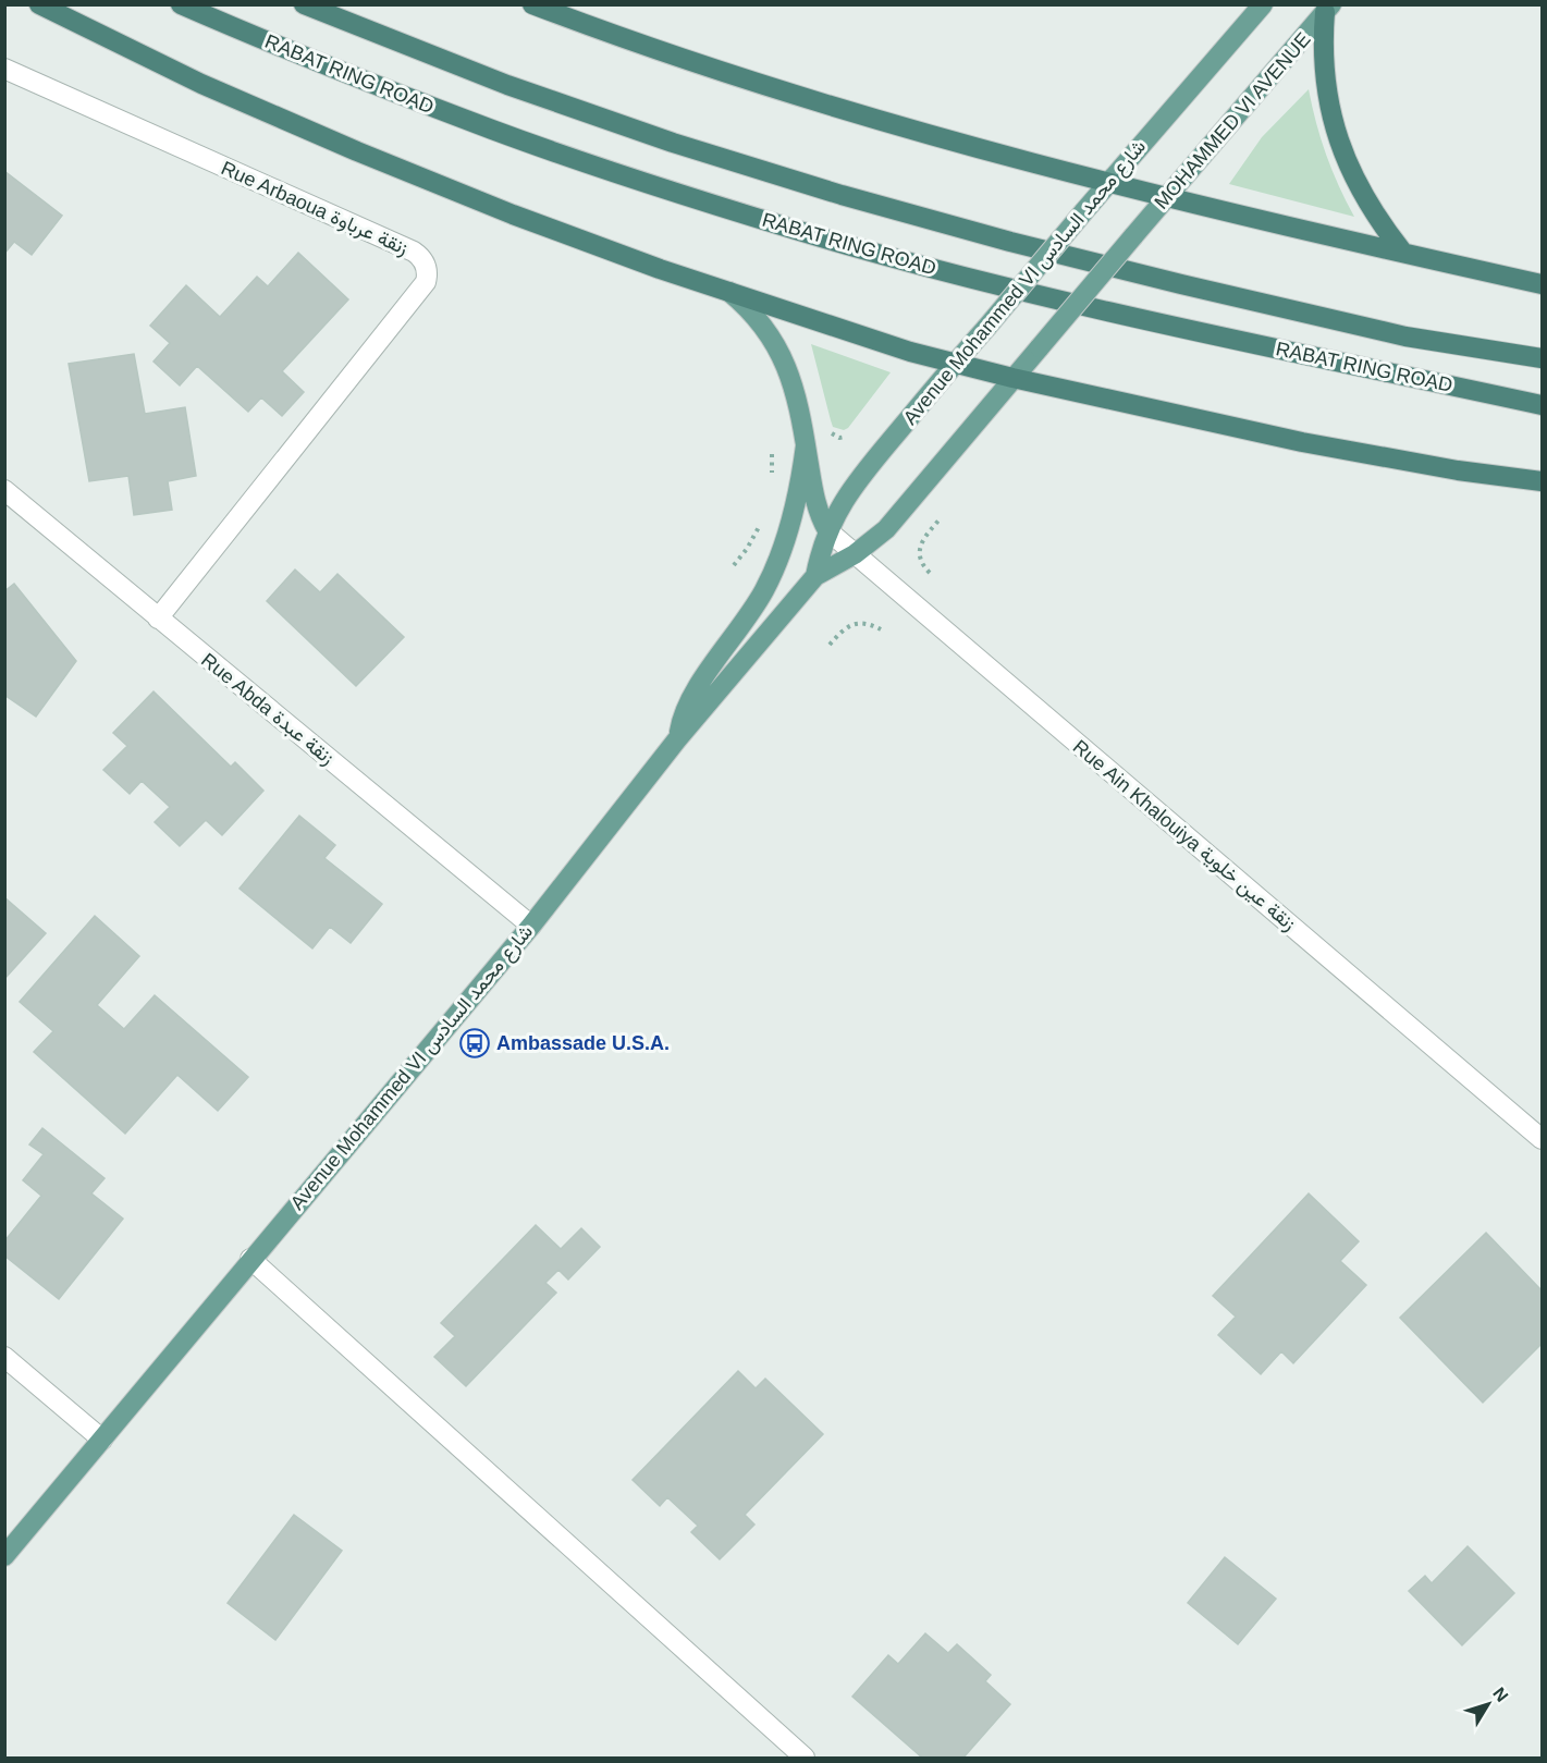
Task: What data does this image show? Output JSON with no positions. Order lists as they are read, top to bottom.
{
  "streets": {
    "highway": ["RABAT RING ROAD"],
    "main road": ["MOHAMMED VI AVENUE", "Avenue Mohammed VI شارع محمد السادس"],
    "street": ["Rue Arbaoua زنقة عرباوة", "Rue Abda زنقة عبدة", "Rue Ain Khalouiya زنقة عين خلوية"]
  },
  "crossings": [
    ["MOHAMMED VI AVENUE", "Avenue Mohammed VI شارع محمد السادس"],
    ["Rue Arbaoua زنقة عرباوة", "Rue Abda زنقة عبدة"],
    ["Avenue Mohammed VI شارع محمد السادس", "Rue Abda زنقة عبدة"],
    ["Avenue Mohammed VI شارع محمد السادس", "Rue Ain Khalouiya زنقة عين خلوية"]
  ],
  "places": {
    "bus stop": ["Ambassade U.S.A."]
  },
  "north": "top right"
}
